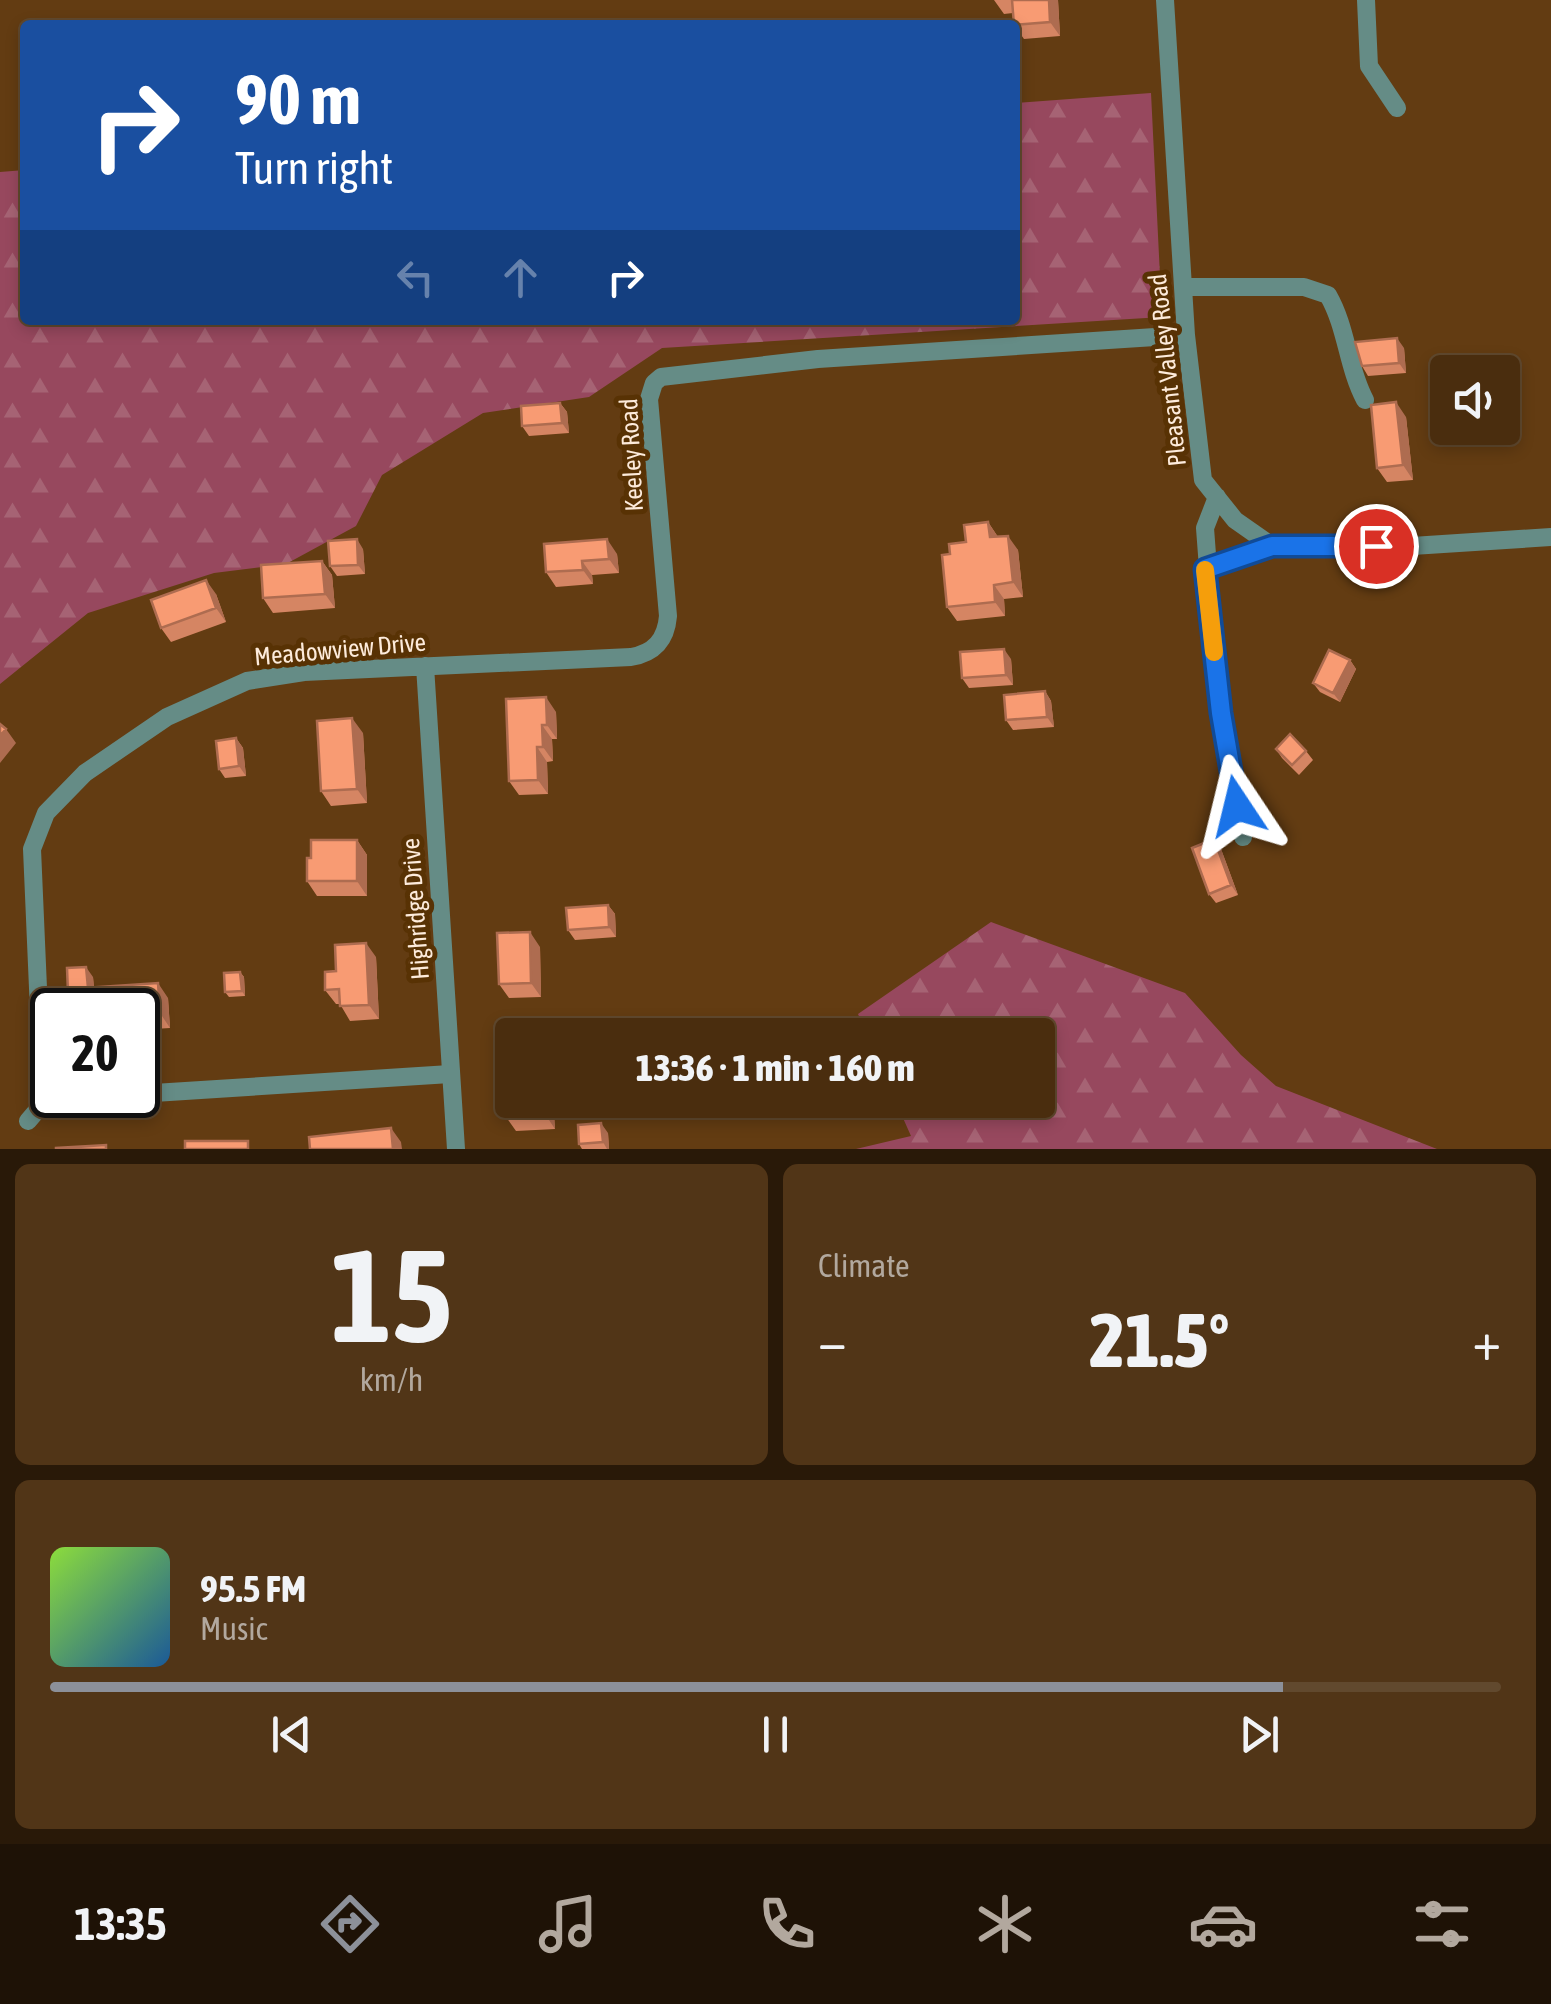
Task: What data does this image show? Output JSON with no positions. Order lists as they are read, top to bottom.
{
  "streets": {
    "street": [
      "Pleasant Valley Road",
      "Keeley Road",
      "Meadowview Drive",
      "Highridge Drive"
    ]
  },
  "crossings": [
    ["Pleasant Valley Road", "Keeley Road"],
    ["Keeley Road", "Meadowview Drive"],
    ["Meadowview Drive", "Highridge Drive"]
  ],
  "page": {
    "turn": ["90 m", "Turn right"],
    "limit": "20",
    "trip": "13:36 · 1 min · 160 m",
    "tile": [
      ["15", "km/h"],
      "Climate"
    ],
    "heat": ["−", "21.5°", "+"],
    "song": ["95.5 FM", "Music"],
    "tabs": "13:35"
  }
}
